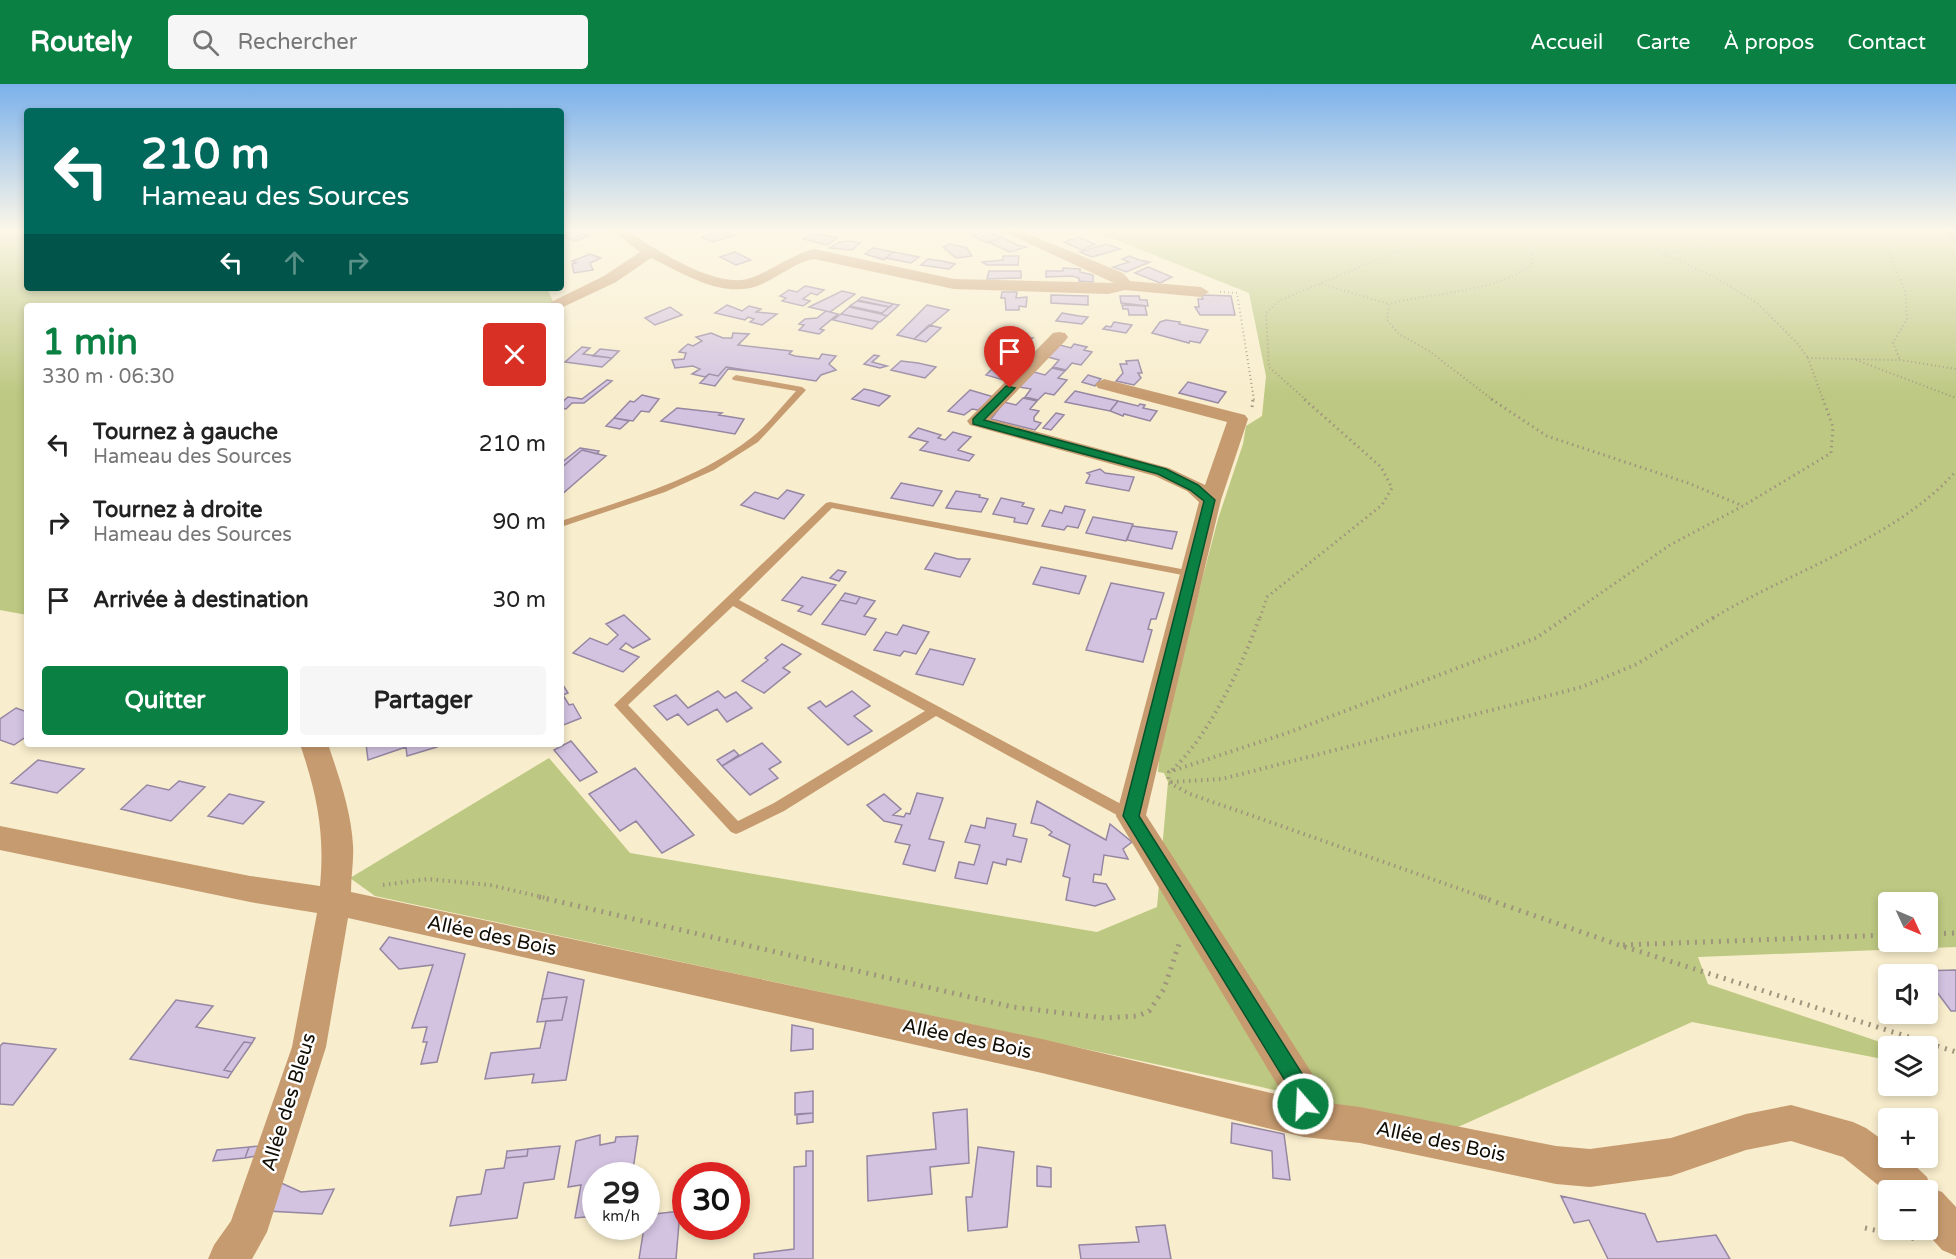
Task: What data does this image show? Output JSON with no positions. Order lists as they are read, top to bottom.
{
  "streets": {
    "street": ["Allée des Bois", "Allée des Bleus"]
  },
  "crossings": [
    ["Allée des Bois", "Allée des Bleus"]
  ],
  "north": "bottom right",
  "page": {
    "header": "Routely",
    "search": "Rechercher",
    "nav": [
      "Accueil",
      "Carte",
      "À propos",
      "Contact"
    ],
    "turn": ["210 m", "Hameau des Sources"],
    "heading": ["1 min", "330 m · 06:30"],
    "list": [
      {
        "name": "Tournez à gauche",
        "note": "Hameau des Sources",
        "value": "210 m"
      },
      {
        "name": "Tournez à droite",
        "note": "Hameau des Sources",
        "value": "90 m"
      },
      {
        "name": "Arrivée à destination",
        "value": "30 m"
      }
    ],
    "buttons": ["Quitter", "Partager"],
    "map_buttons": ["+", "−"],
    "speed": "29 km/h",
    "limit": "30"
  }
}
